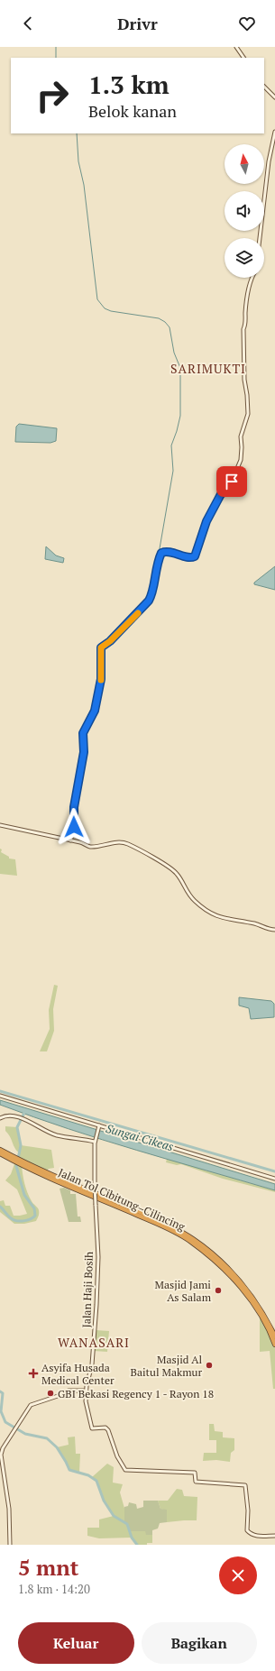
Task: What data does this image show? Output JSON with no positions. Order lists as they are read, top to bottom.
{
  "streets": {
    "highway": ["Jalan Tol Cibitung–Cilincing"],
    "street": ["Jalan Haji Bosih"]
  },
  "districts": ["SARIMUKTI", "WANASARI"],
  "water": ["Sungai Cikeas"],
  "places": {
    "other": ["Masjid Jami As Salam", "Masjid Al Baitul Makmur", "GBI Bekasi Regency 1 - Rayon 18"],
    "health": ["Asyifa Husada Medical Center"]
  },
  "north": "top",
  "page": {
    "header": "Drivr",
    "turn": ["1.3 km", "Belok kanan"],
    "heading": ["5 mnt", "1.8 km · 14:20"],
    "buttons": ["Keluar", "Bagikan"]
  }
}
